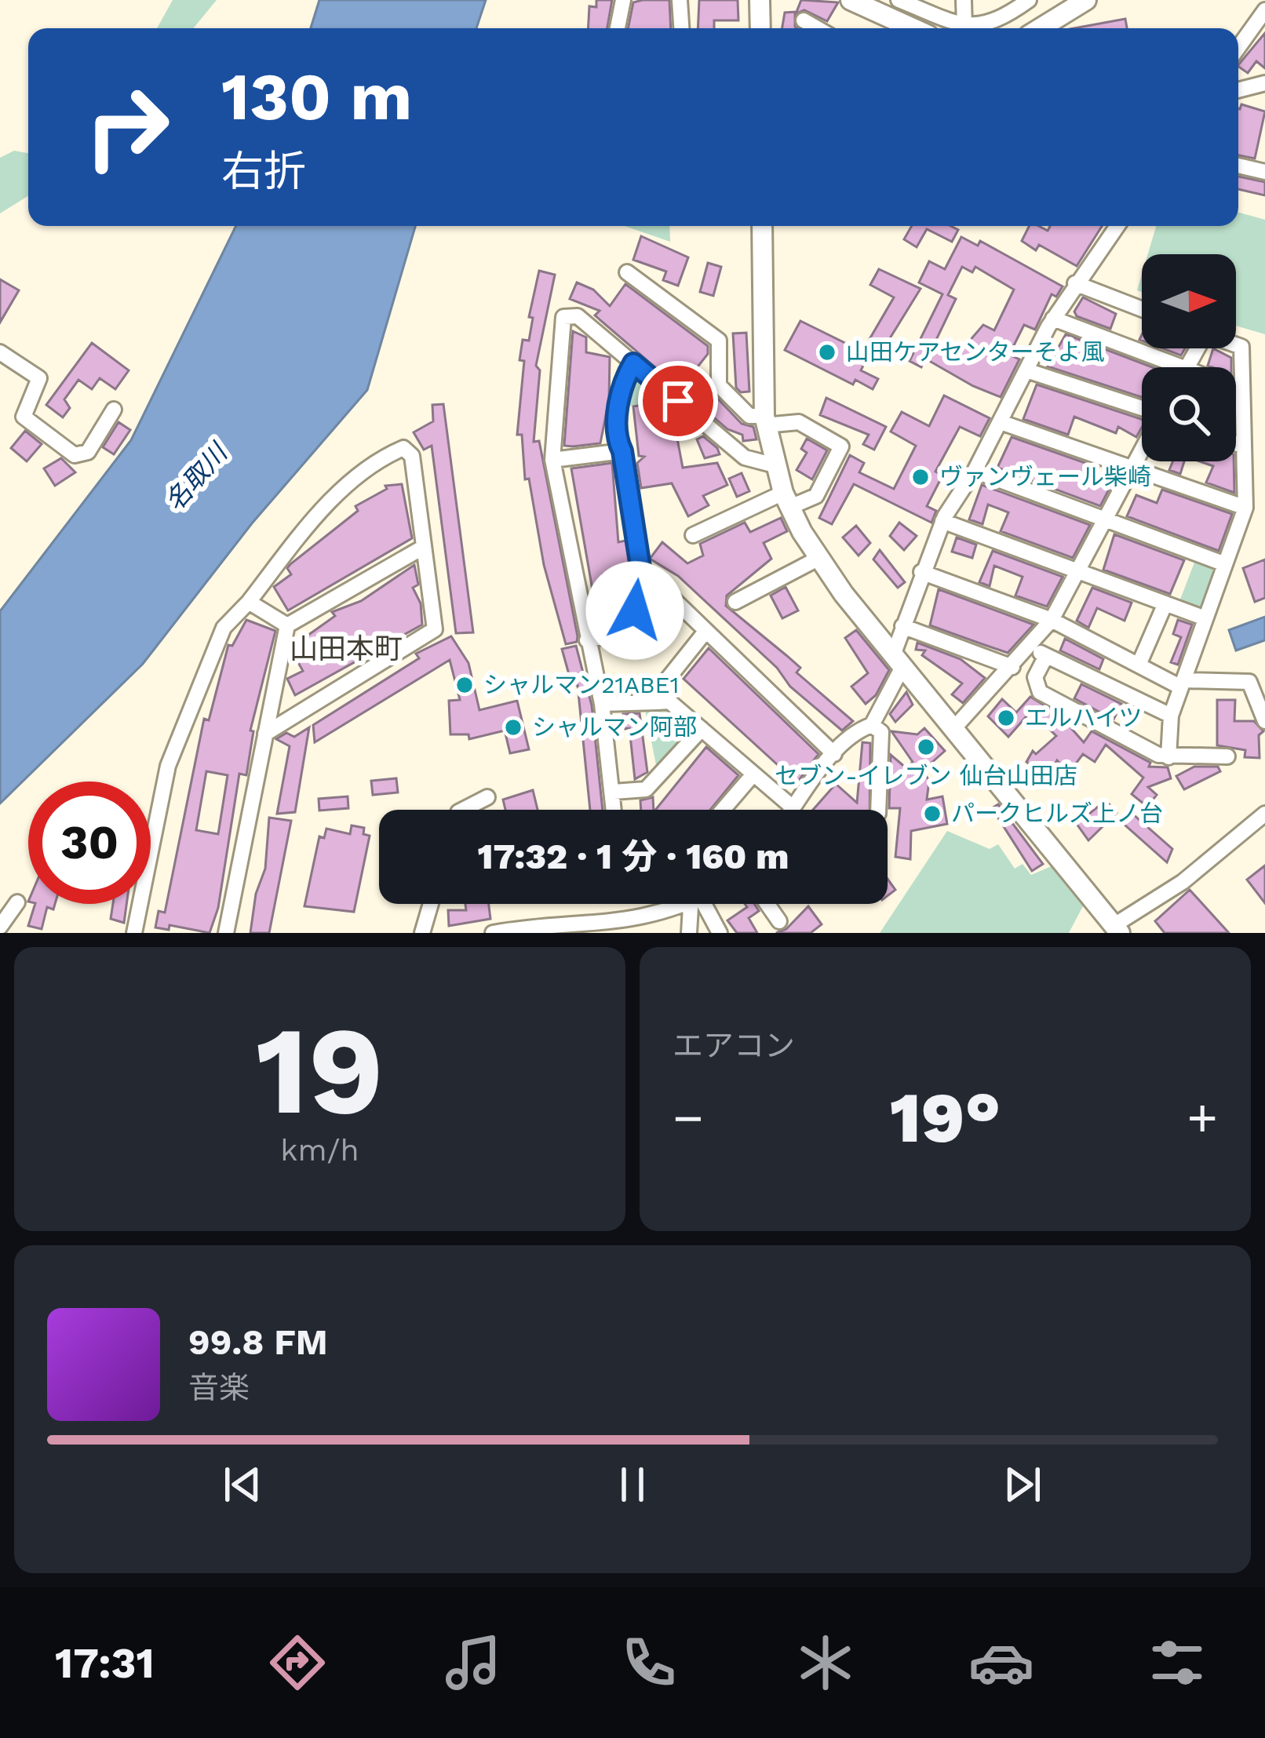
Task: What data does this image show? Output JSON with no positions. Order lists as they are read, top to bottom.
{
  "districts": ["山田本町"],
  "water": ["名取川"],
  "places": [
    "山田ケアセンターそよ風",
    "ヴァンヴェール柴崎",
    "シャルマン21ABE1",
    "エルハイツ",
    "シャルマン阿部",
    "セブン-イレブン 仙台山田店",
    "パークヒルズ上ノ台"
  ],
  "north": "right",
  "page": {
    "turn": ["130 m", "右折"],
    "limit": "30",
    "trip": "17:32 · 1 分 · 160 m",
    "tile": [
      ["19", "km/h"],
      "エアコン"
    ],
    "heat": ["−", "19°", "+"],
    "song": ["99.8 FM", "音楽"],
    "tabs": "17:31"
  }
}
